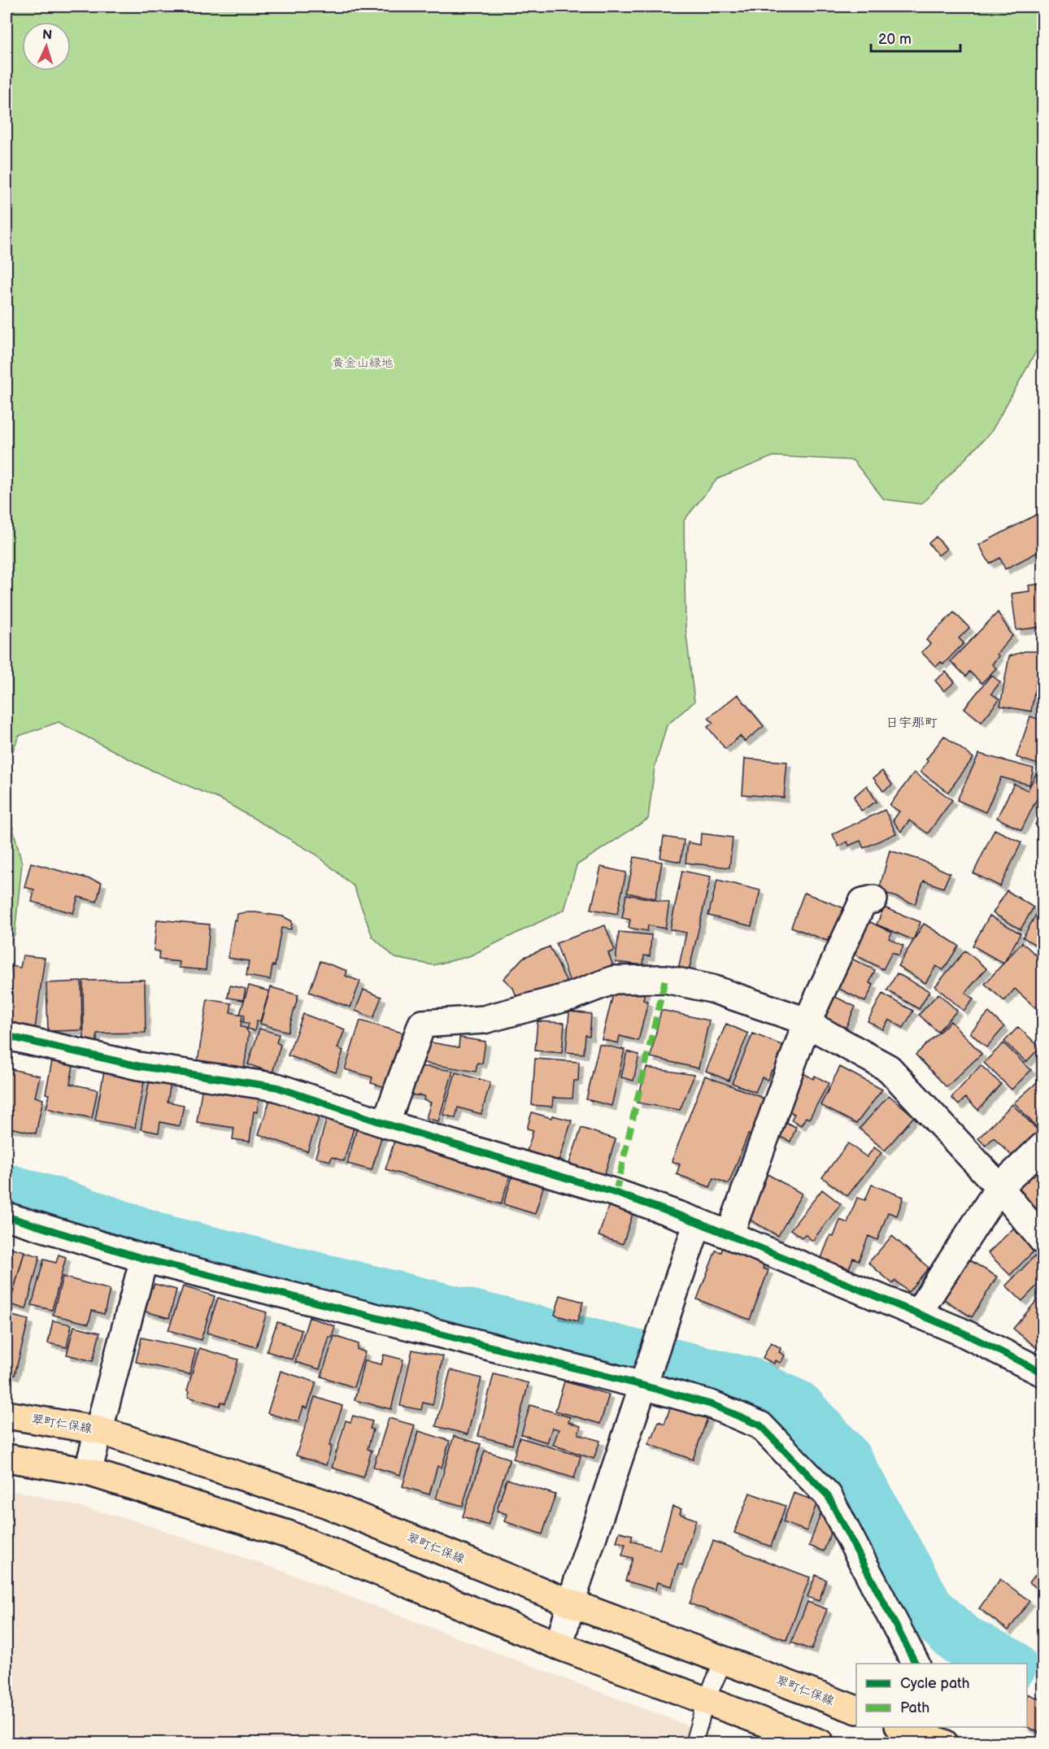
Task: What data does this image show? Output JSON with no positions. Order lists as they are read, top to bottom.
{
  "streets": {
    "main road": ["翠町仁保線"]
  },
  "districts": ["日宇那町"],
  "parks": ["黄金山緑地"],
  "legend": ["Cycle path", "Path"],
  "scale_bar": "20 m",
  "north": "top"
}
